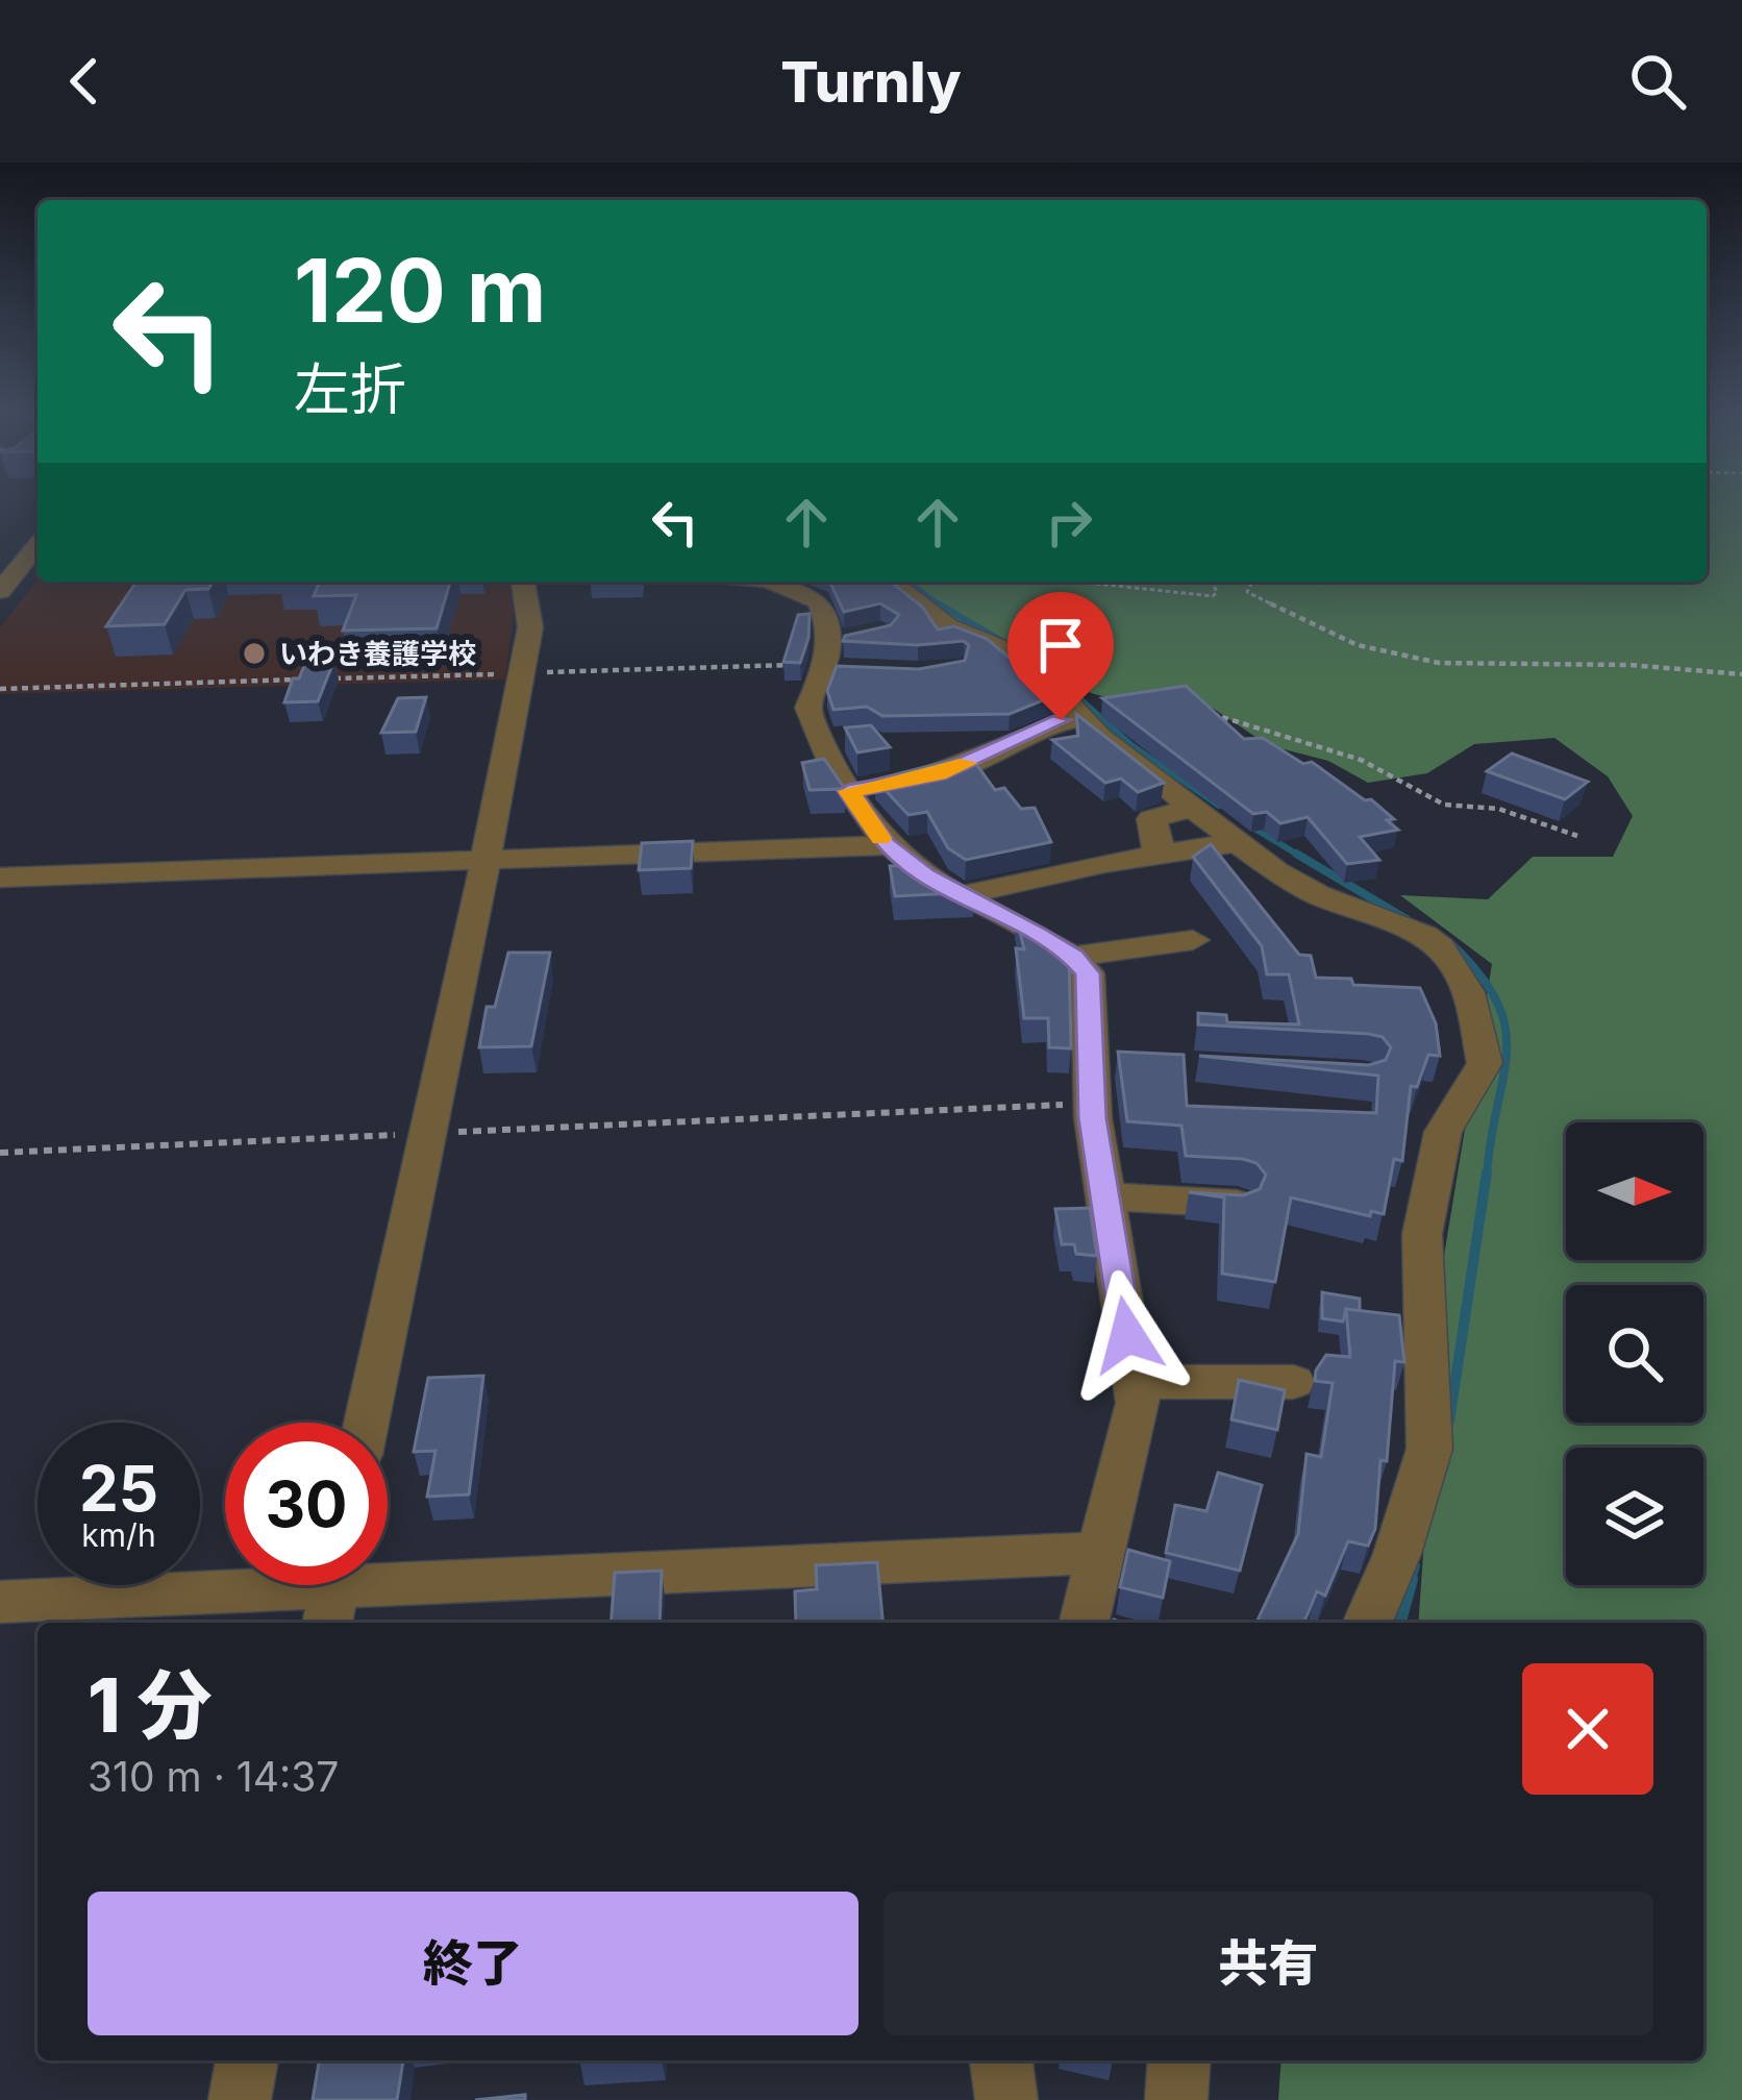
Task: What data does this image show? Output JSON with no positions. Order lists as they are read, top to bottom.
{
  "places": ["いわき養護学校"],
  "north": "right",
  "page": {
    "header": "Turnly",
    "turn": ["120 m", "左折"],
    "speed": "25 km/h",
    "limit": "30",
    "heading": ["1 分", "310 m · 14:37"],
    "buttons": ["終了", "共有"]
  }
}
